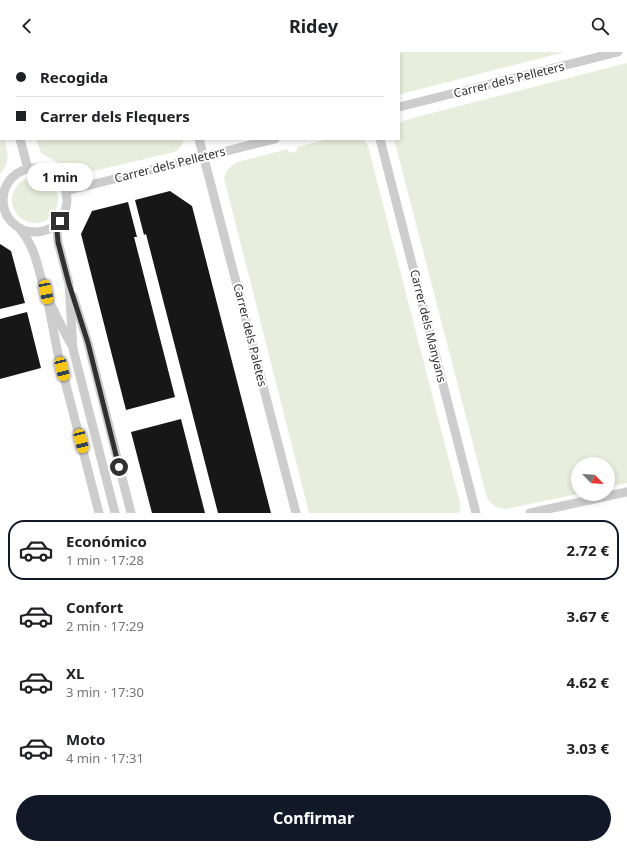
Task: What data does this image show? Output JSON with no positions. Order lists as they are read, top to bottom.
{
  "streets": {
    "street": ["Carrer dels Pelleters", "Carrer dels Manyans", "Carrer dels Paletes"]
  },
  "crossings": [
    ["Carrer dels Pelleters", "Carrer dels Paletes"]
  ],
  "north": "bottom right",
  "page": {
    "header": "Ridey",
    "banner": ["Recogida", "Carrer dels Flequers"],
    "bubble": "1 min",
    "list": [
      {
        "name": "Económico",
        "note": "1 min · 17:28",
        "value": "2.72 €"
      },
      {
        "name": "Confort",
        "note": "2 min · 17:29",
        "value": "3.67 €"
      },
      {
        "name": "XL",
        "note": "3 min · 17:30",
        "value": "4.62 €"
      },
      {
        "name": "Moto",
        "note": "4 min · 17:31",
        "value": "3.03 €"
      }
    ],
    "buttons": "Confirmar"
  }
}
